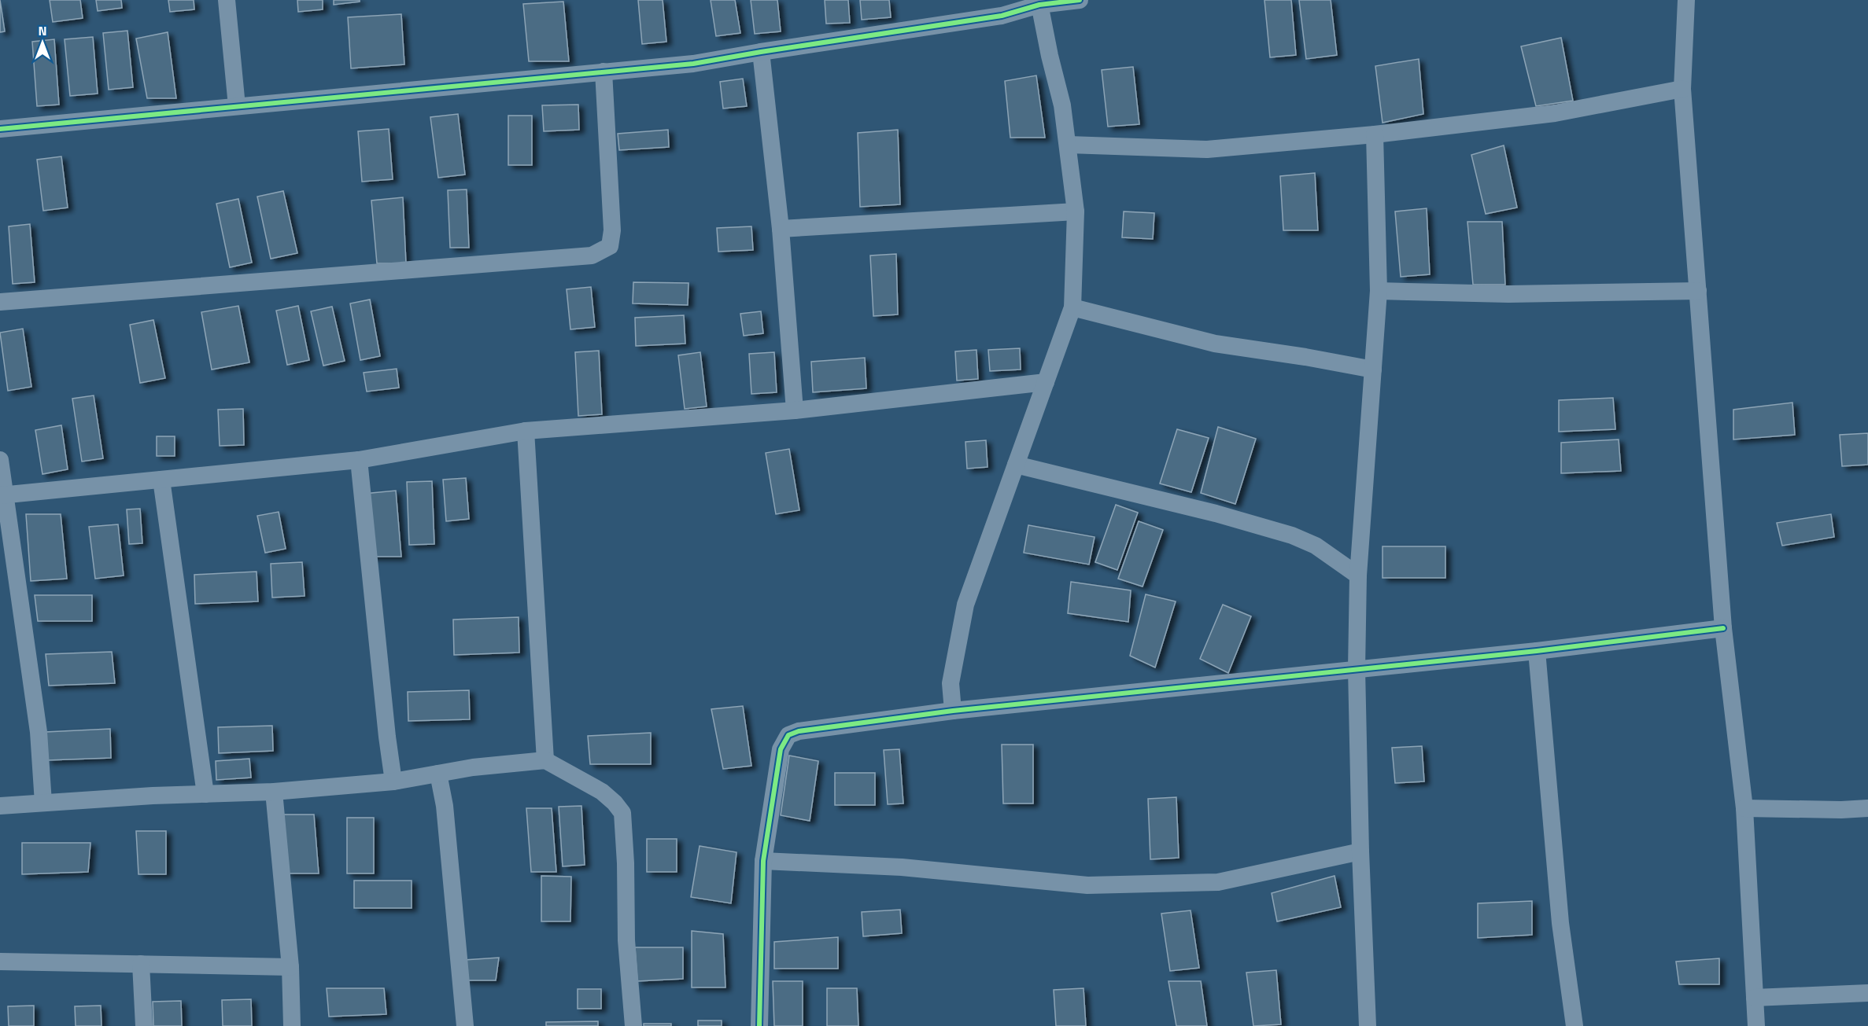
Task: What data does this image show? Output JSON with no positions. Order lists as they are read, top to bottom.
{
  "north": "top"
}
